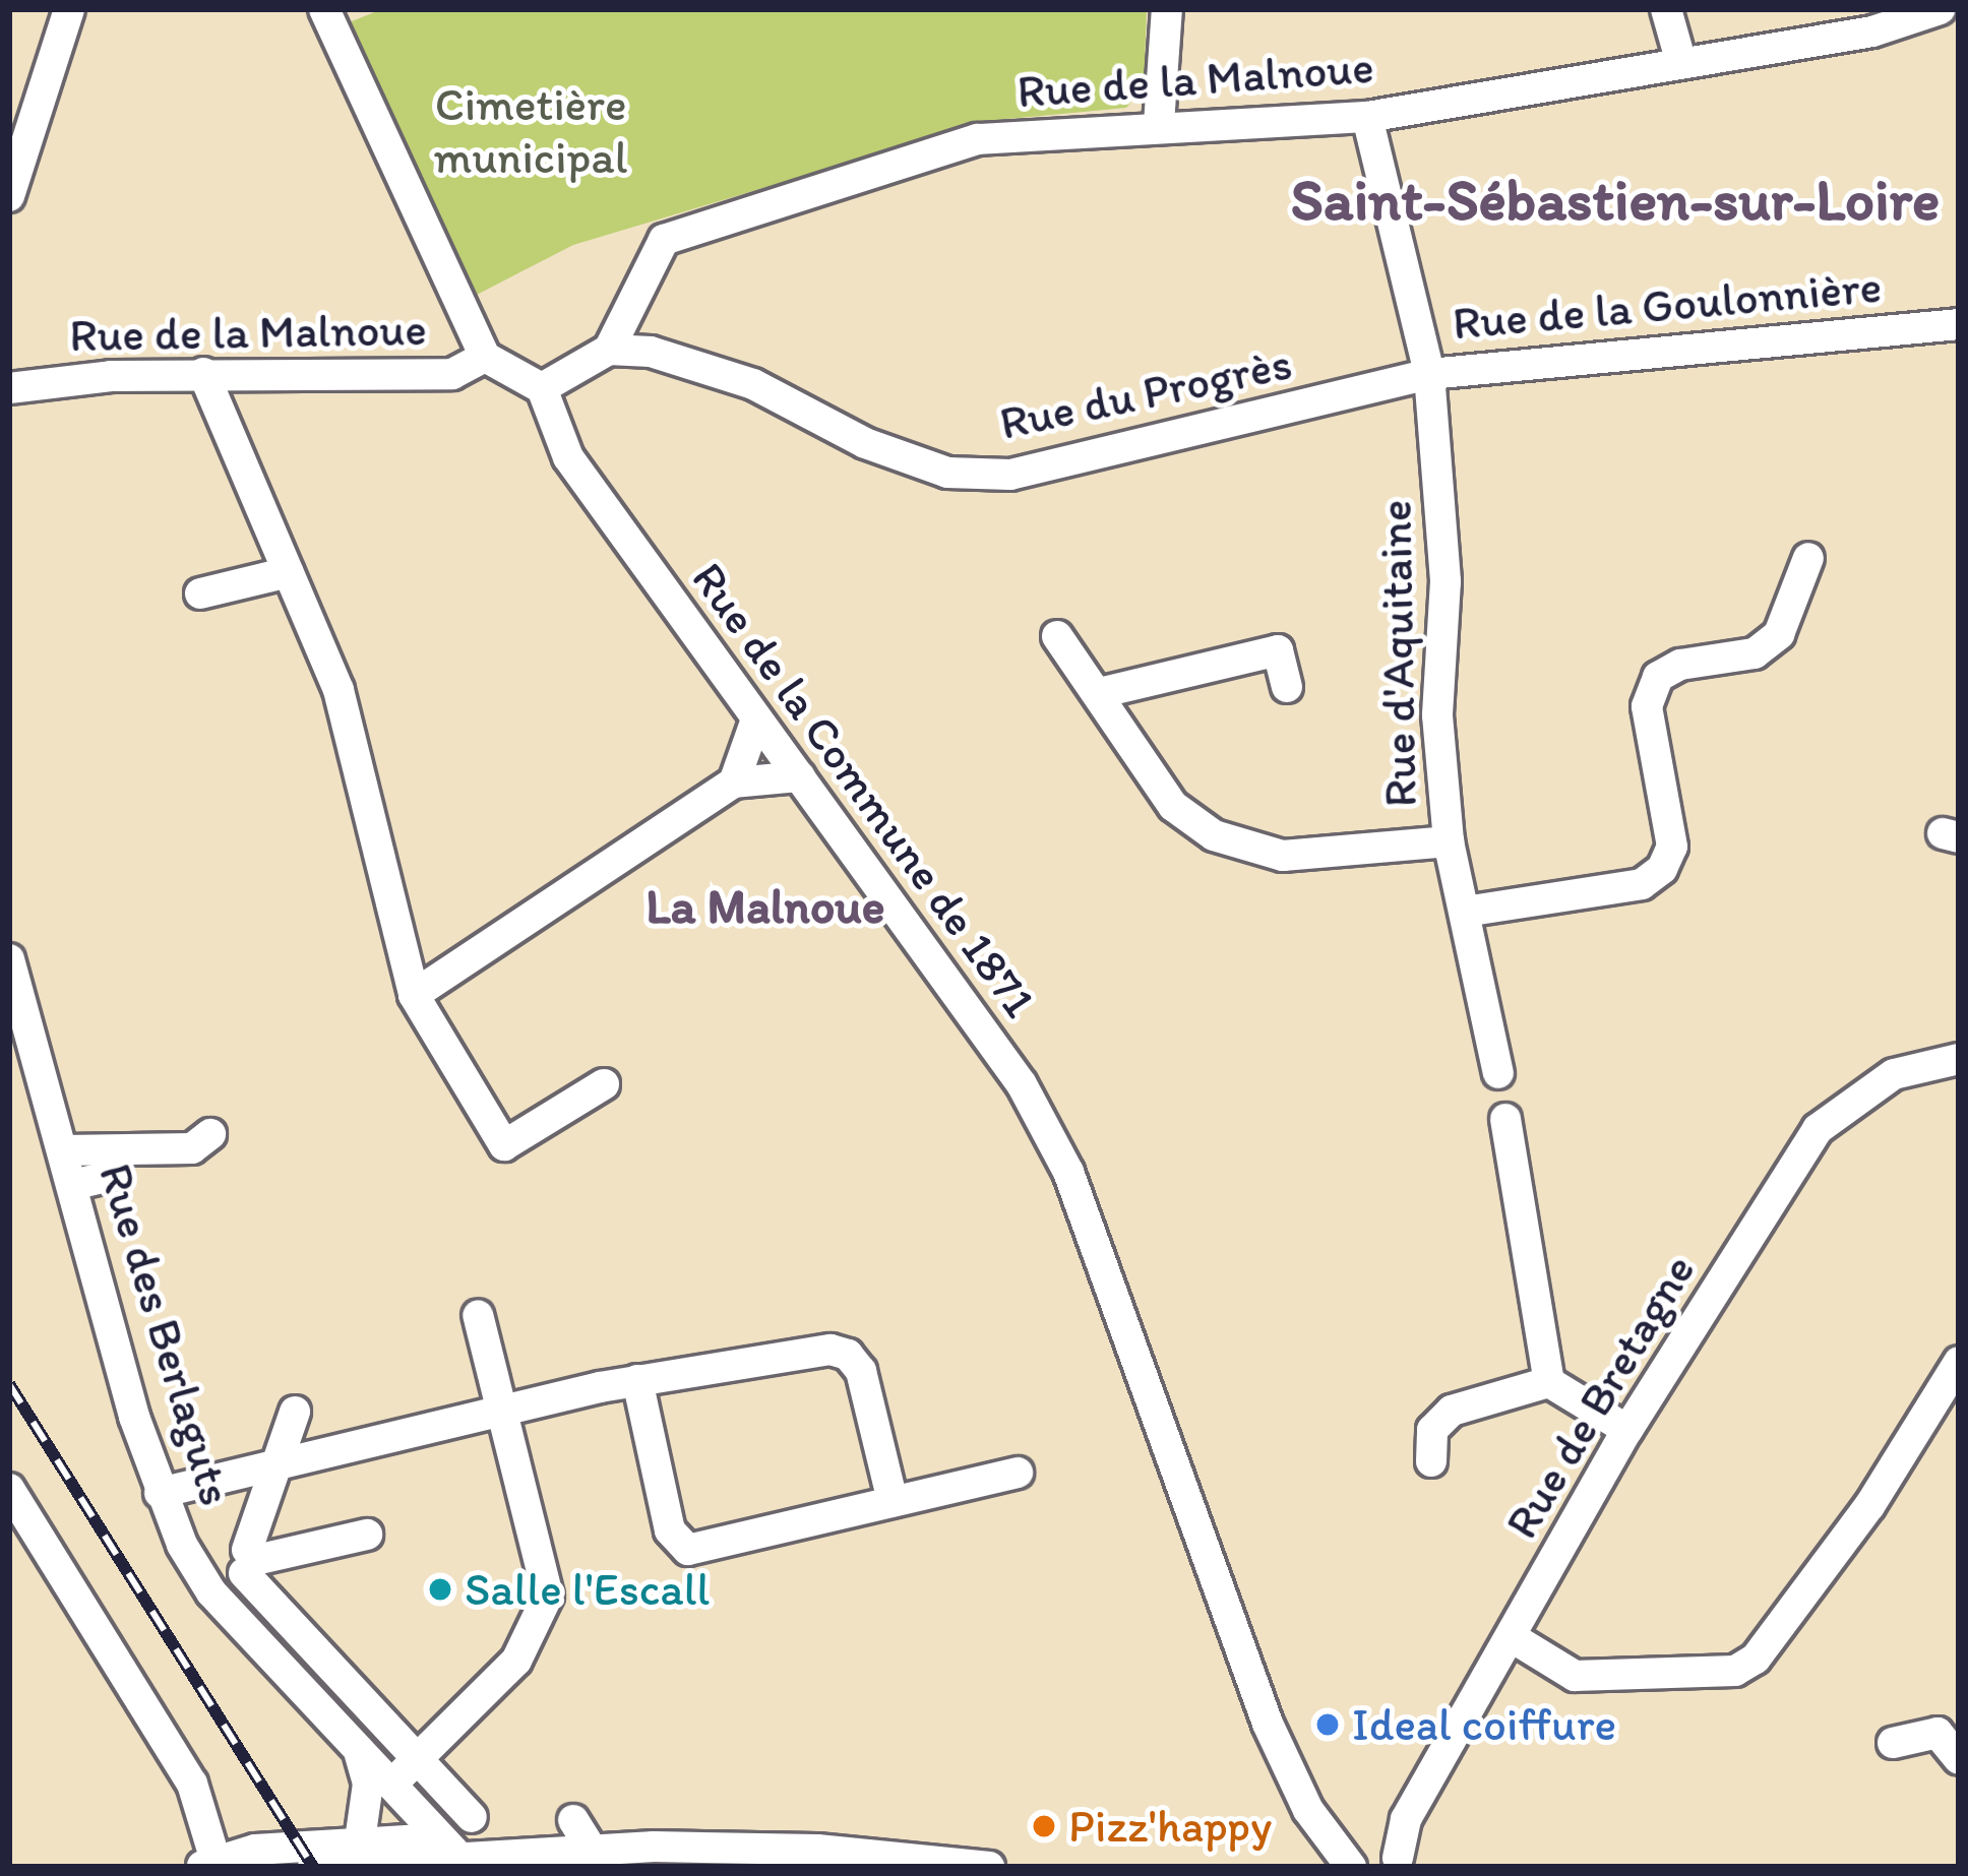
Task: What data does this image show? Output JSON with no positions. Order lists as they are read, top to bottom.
{
  "streets": {
    "street": [
      "Rue de la Malnoue",
      "Rue de la Goulonnière",
      "Rue du Progrès",
      "Rue d'Aquitaine",
      "Rue de la Commune de 1871",
      "Rue des Berlaguts",
      "Rue de Bretagne"
    ]
  },
  "crossings": [
    ["Rue de la Malnoue", "Rue de la Goulonnière"],
    ["Rue de la Malnoue", "Rue du Progrès"],
    ["Rue de la Goulonnière", "Rue du Progrès"],
    ["Rue de la Goulonnière", "Rue d'Aquitaine"],
    ["Rue du Progrès", "Rue d'Aquitaine"]
  ],
  "districts": ["Saint-Sébastien-sur-Loire", "La Malnoue"],
  "parks": ["Cimetière municipal"],
  "places": ["Salle l'Escall", "Ideal coiffure", "Pizz'happy"]
}
